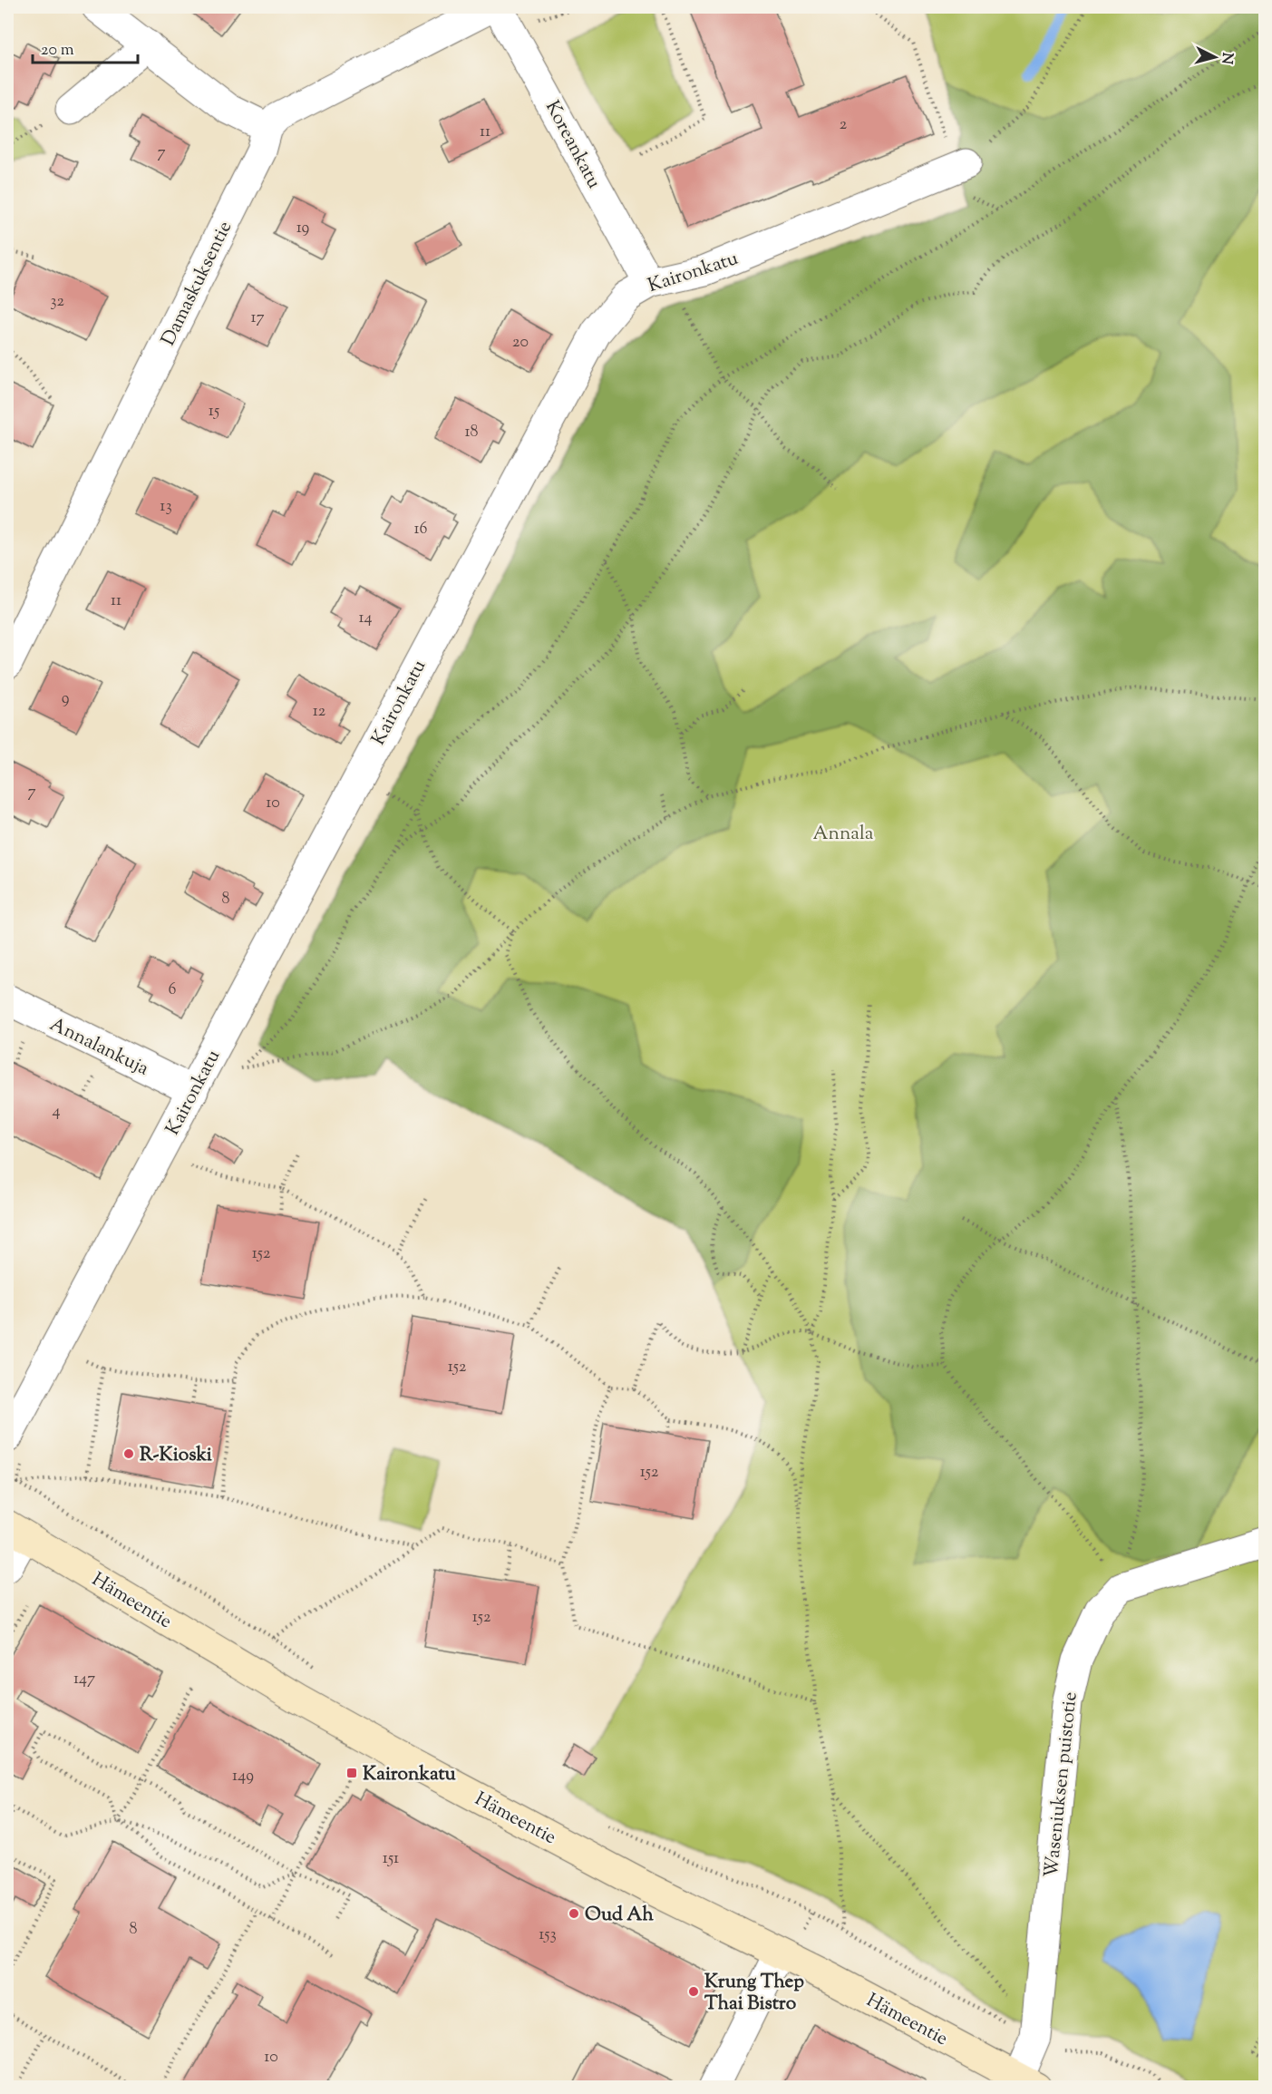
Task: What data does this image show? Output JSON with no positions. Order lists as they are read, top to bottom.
{
  "streets": {
    "main road": ["Hämeentie"],
    "street": [
      "Koreankatu",
      "Kaironkatu",
      "Damaskuksentie",
      "Annalankuja",
      "Waseniuksen puistotie"
    ]
  },
  "crossings": [
    ["Koreankatu", "Kaironkatu"],
    ["Kaironkatu", "Annalankuja"],
    ["Hämeentie", "Waseniuksen puistotie"]
  ],
  "parks": ["Annala"],
  "places": {
    "other": ["R-Kioski", "Oud Ah", "Krung Thep Thai Bistro"],
    "transit": ["Kaironkatu"]
  },
  "house_numbers": [
    "2",
    "11",
    "7",
    "19",
    "32",
    "17",
    "20",
    "15",
    "18",
    "13",
    "16",
    "11",
    "14",
    "9",
    "12",
    "7",
    "10",
    "8",
    "6",
    "4",
    "152",
    "152",
    "152",
    "152",
    "147",
    "149",
    "151",
    "8",
    "153",
    "10"
  ],
  "scale_bar": "20 m",
  "north": "right"
}
